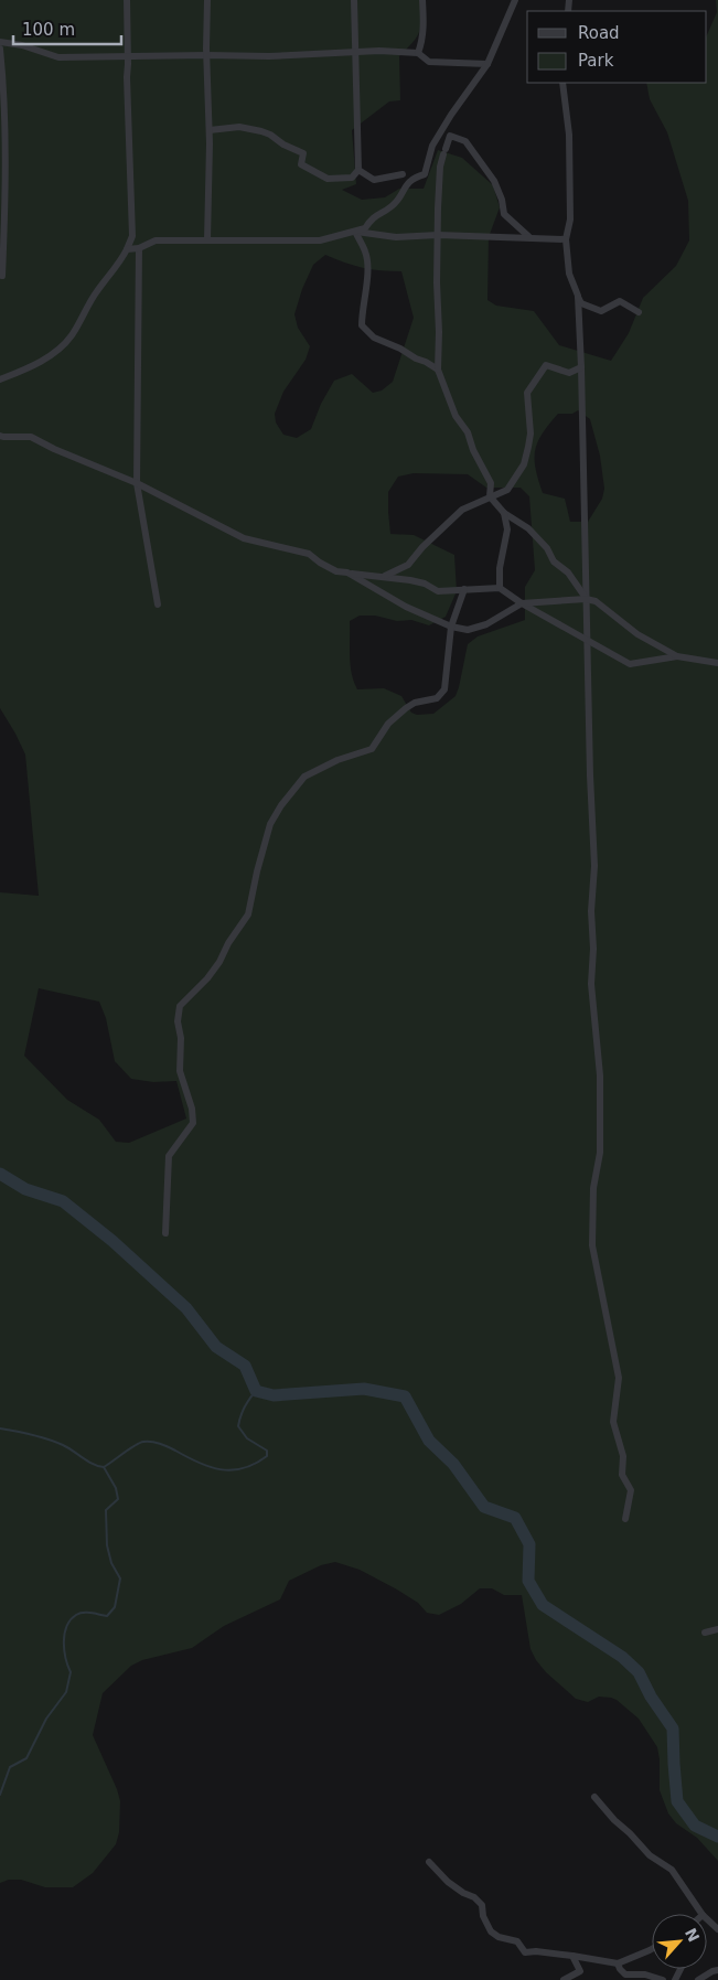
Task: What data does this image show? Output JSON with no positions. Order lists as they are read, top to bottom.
{
  "legend": ["Road", "Park"],
  "scale_bar": "100 m",
  "north": "top right"
}
